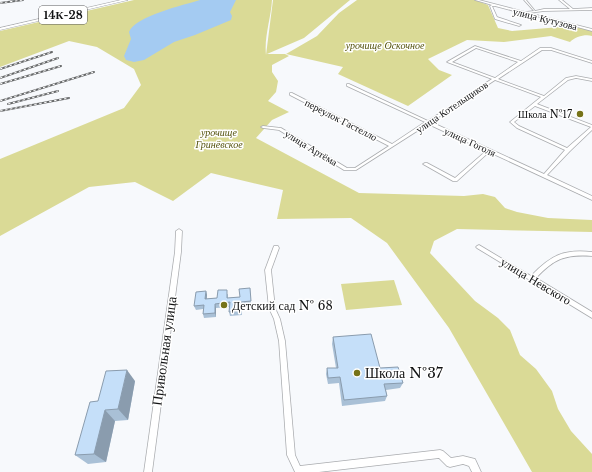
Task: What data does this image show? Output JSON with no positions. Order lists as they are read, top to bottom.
{
  "streets": {
    "main road": ["14К-28"],
    "street": [
      "улица Кутузова",
      "улица Котельщиков",
      "переулок Гастелло",
      "улица Гоголя",
      "улица Артёма",
      "улица Невского",
      "Привольная улица"
    ]
  },
  "crossings": [
    ["улица Котельщиков", "переулок Гастелло"],
    ["улица Котельщиков", "улица Гоголя"],
    ["улица Котельщиков", "улица Артёма"]
  ],
  "parks": ["урочище Оскочное", "урочище Гринёвское"],
  "places": ["Школа №17", "Детский сад № 68", "Школа №37"]
}
